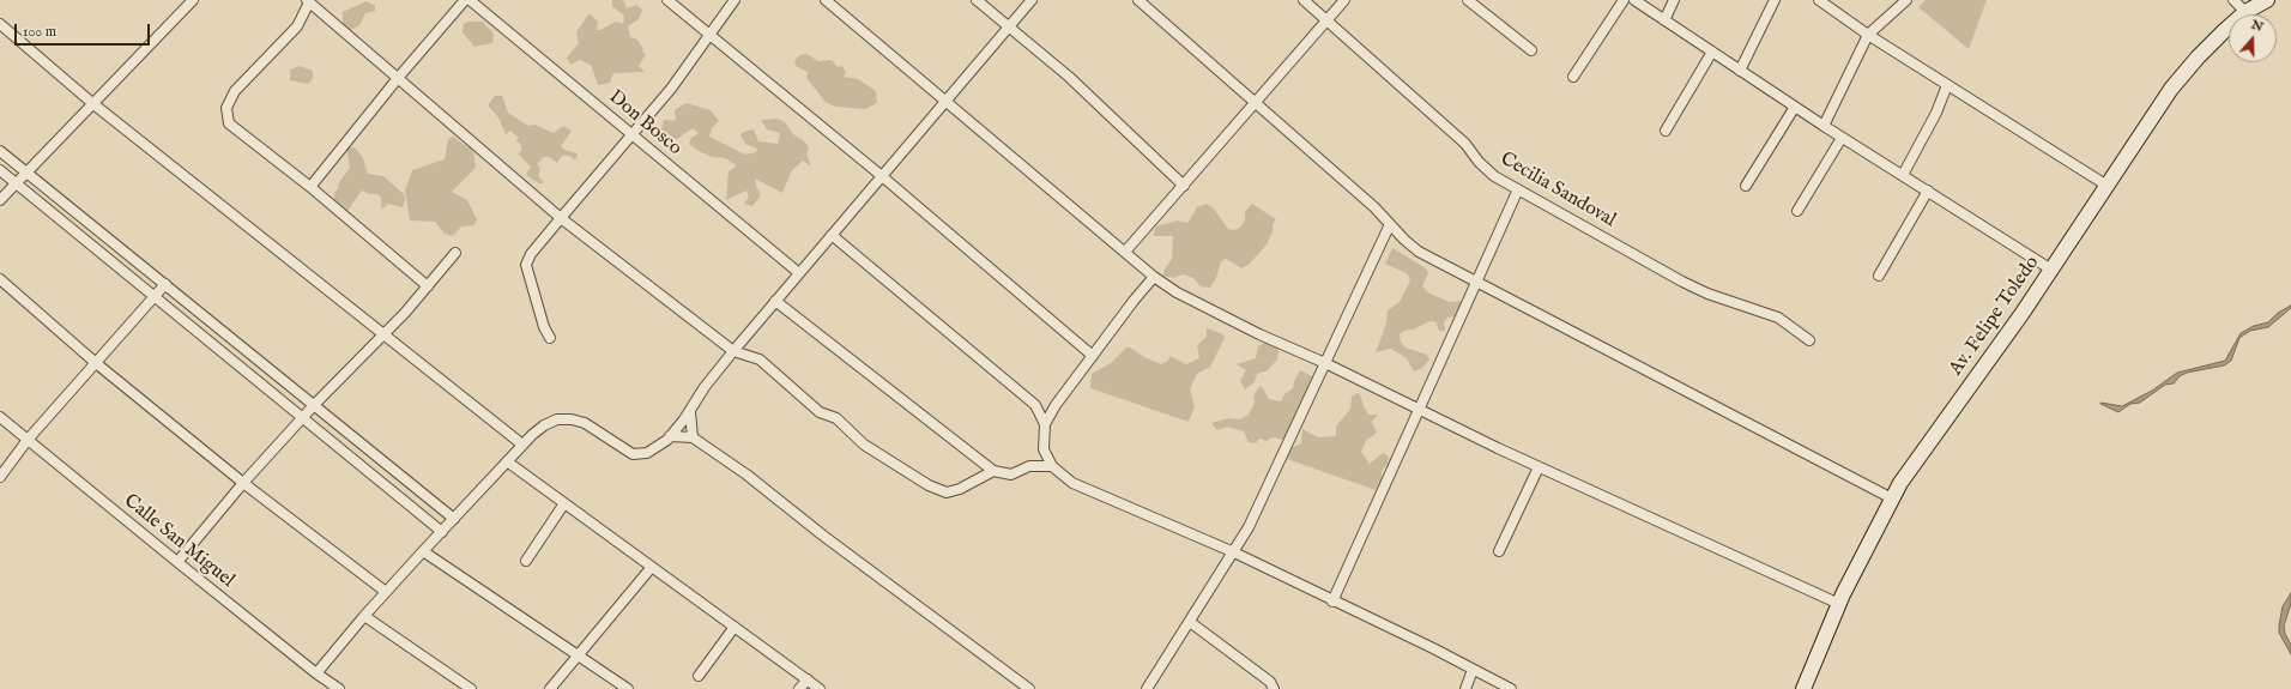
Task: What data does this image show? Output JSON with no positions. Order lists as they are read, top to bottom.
{
  "streets": {
    "main road": ["Av. Felipe Toledo"],
    "street": ["Don Bosco", "Cecilia Sandoval", "Calle San Miguel"]
  },
  "scale_bar": "100 m",
  "north": "top"
}
